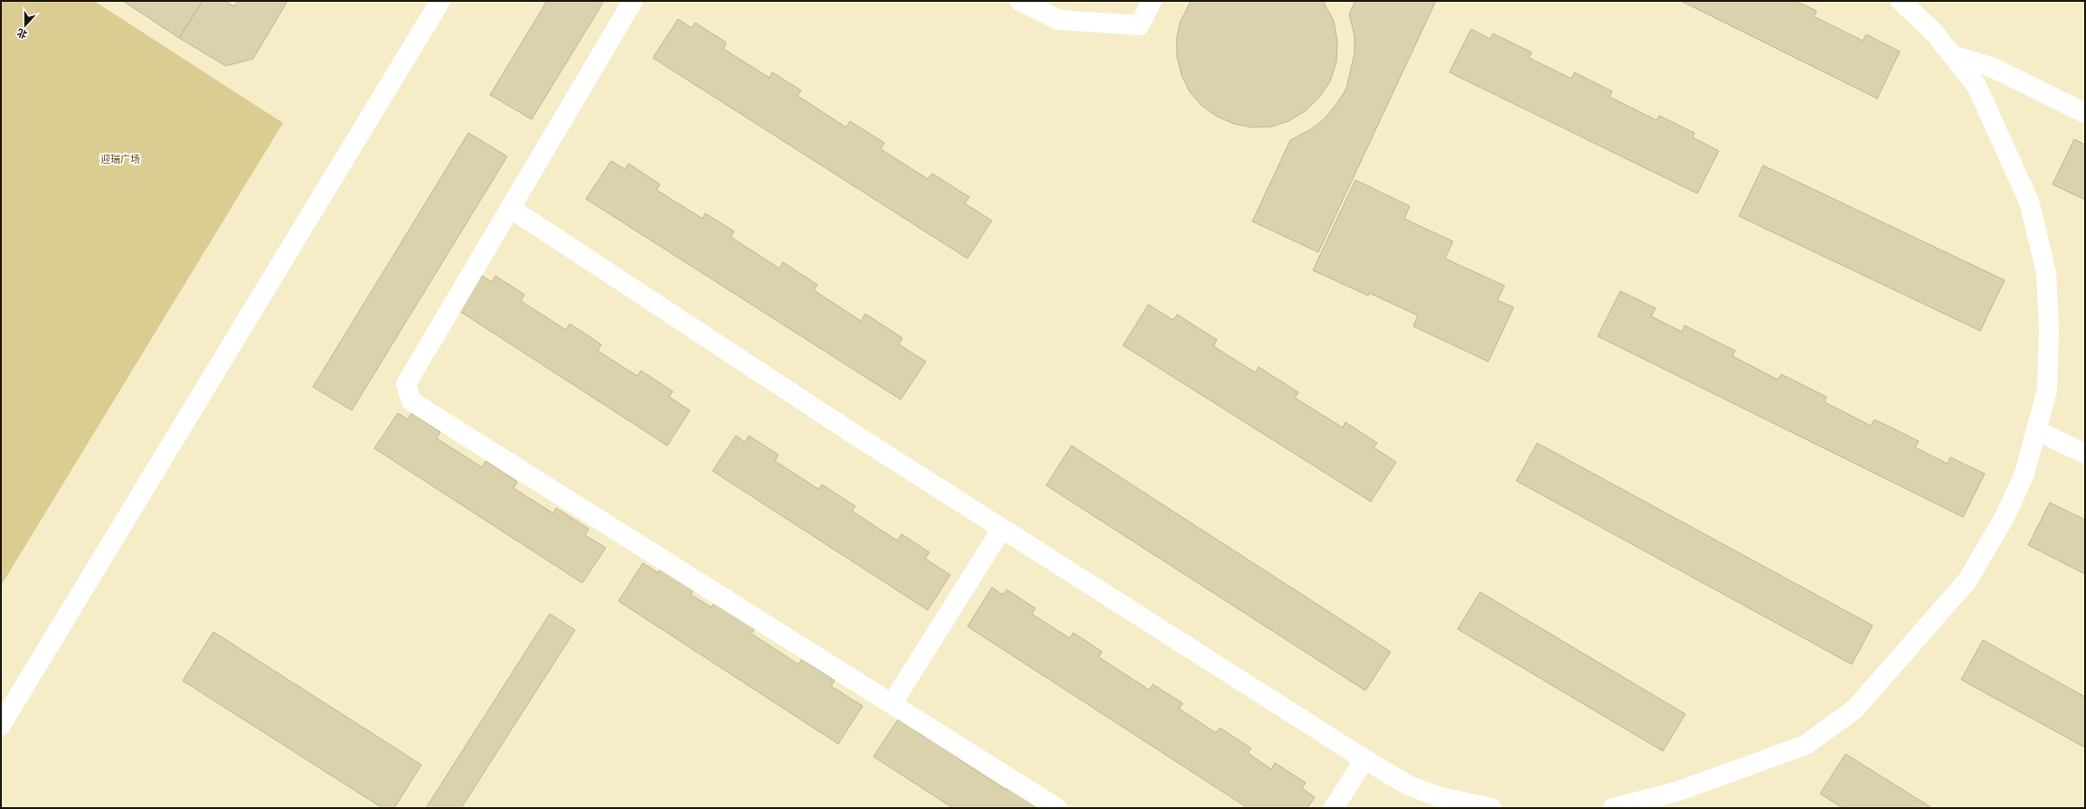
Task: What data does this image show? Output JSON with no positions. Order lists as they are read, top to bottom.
{
  "parks": ["迎瑞广场"],
  "north": "bottom"
}
